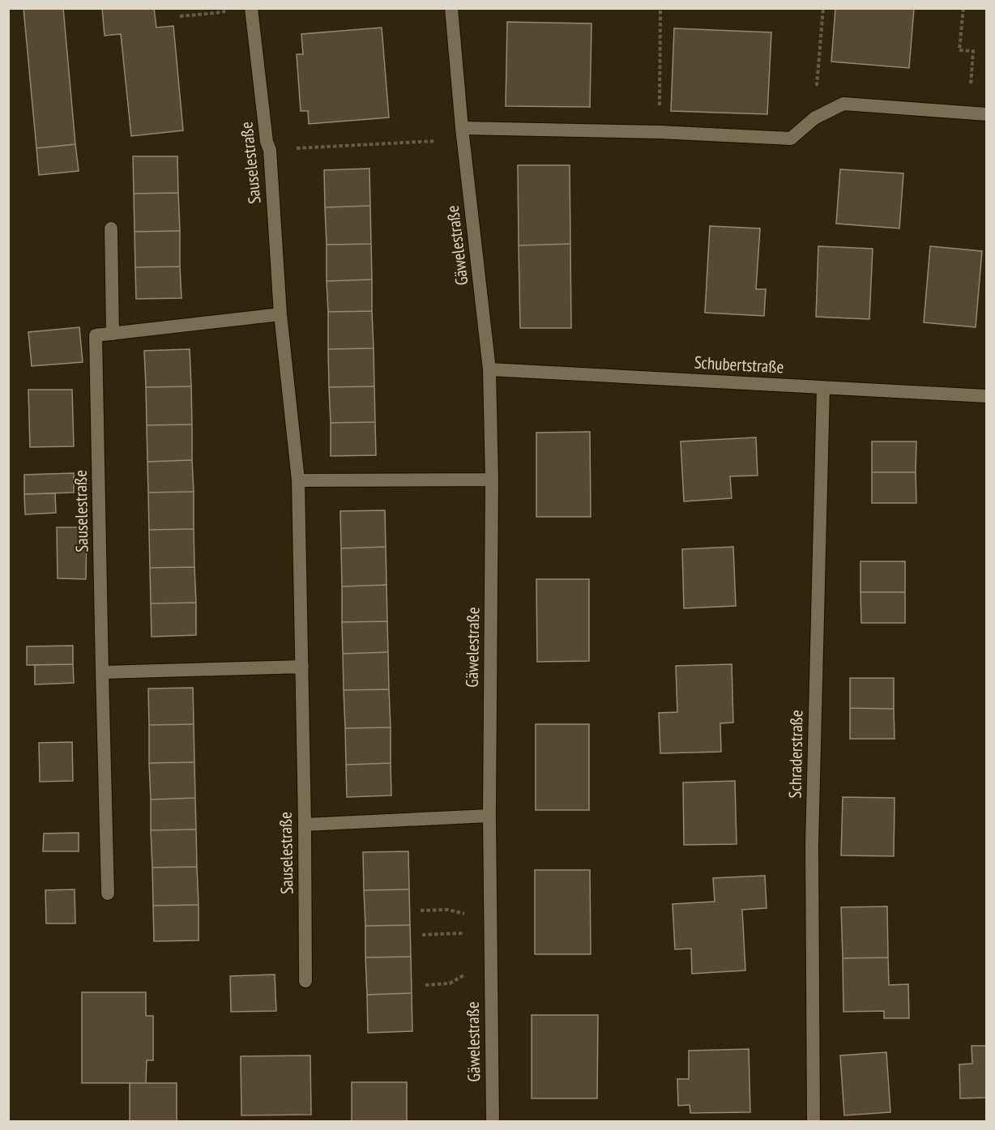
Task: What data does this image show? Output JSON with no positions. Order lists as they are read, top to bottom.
{
  "streets": {
    "street": [
      "Sauselestraße",
      "Gäwelestraße",
      "Schubertstraße",
      "Schraderstraße"
    ]
  },
  "crossings": [
    ["Gäwelestraße", "Schubertstraße"],
    ["Schubertstraße", "Schraderstraße"]
  ]
}
